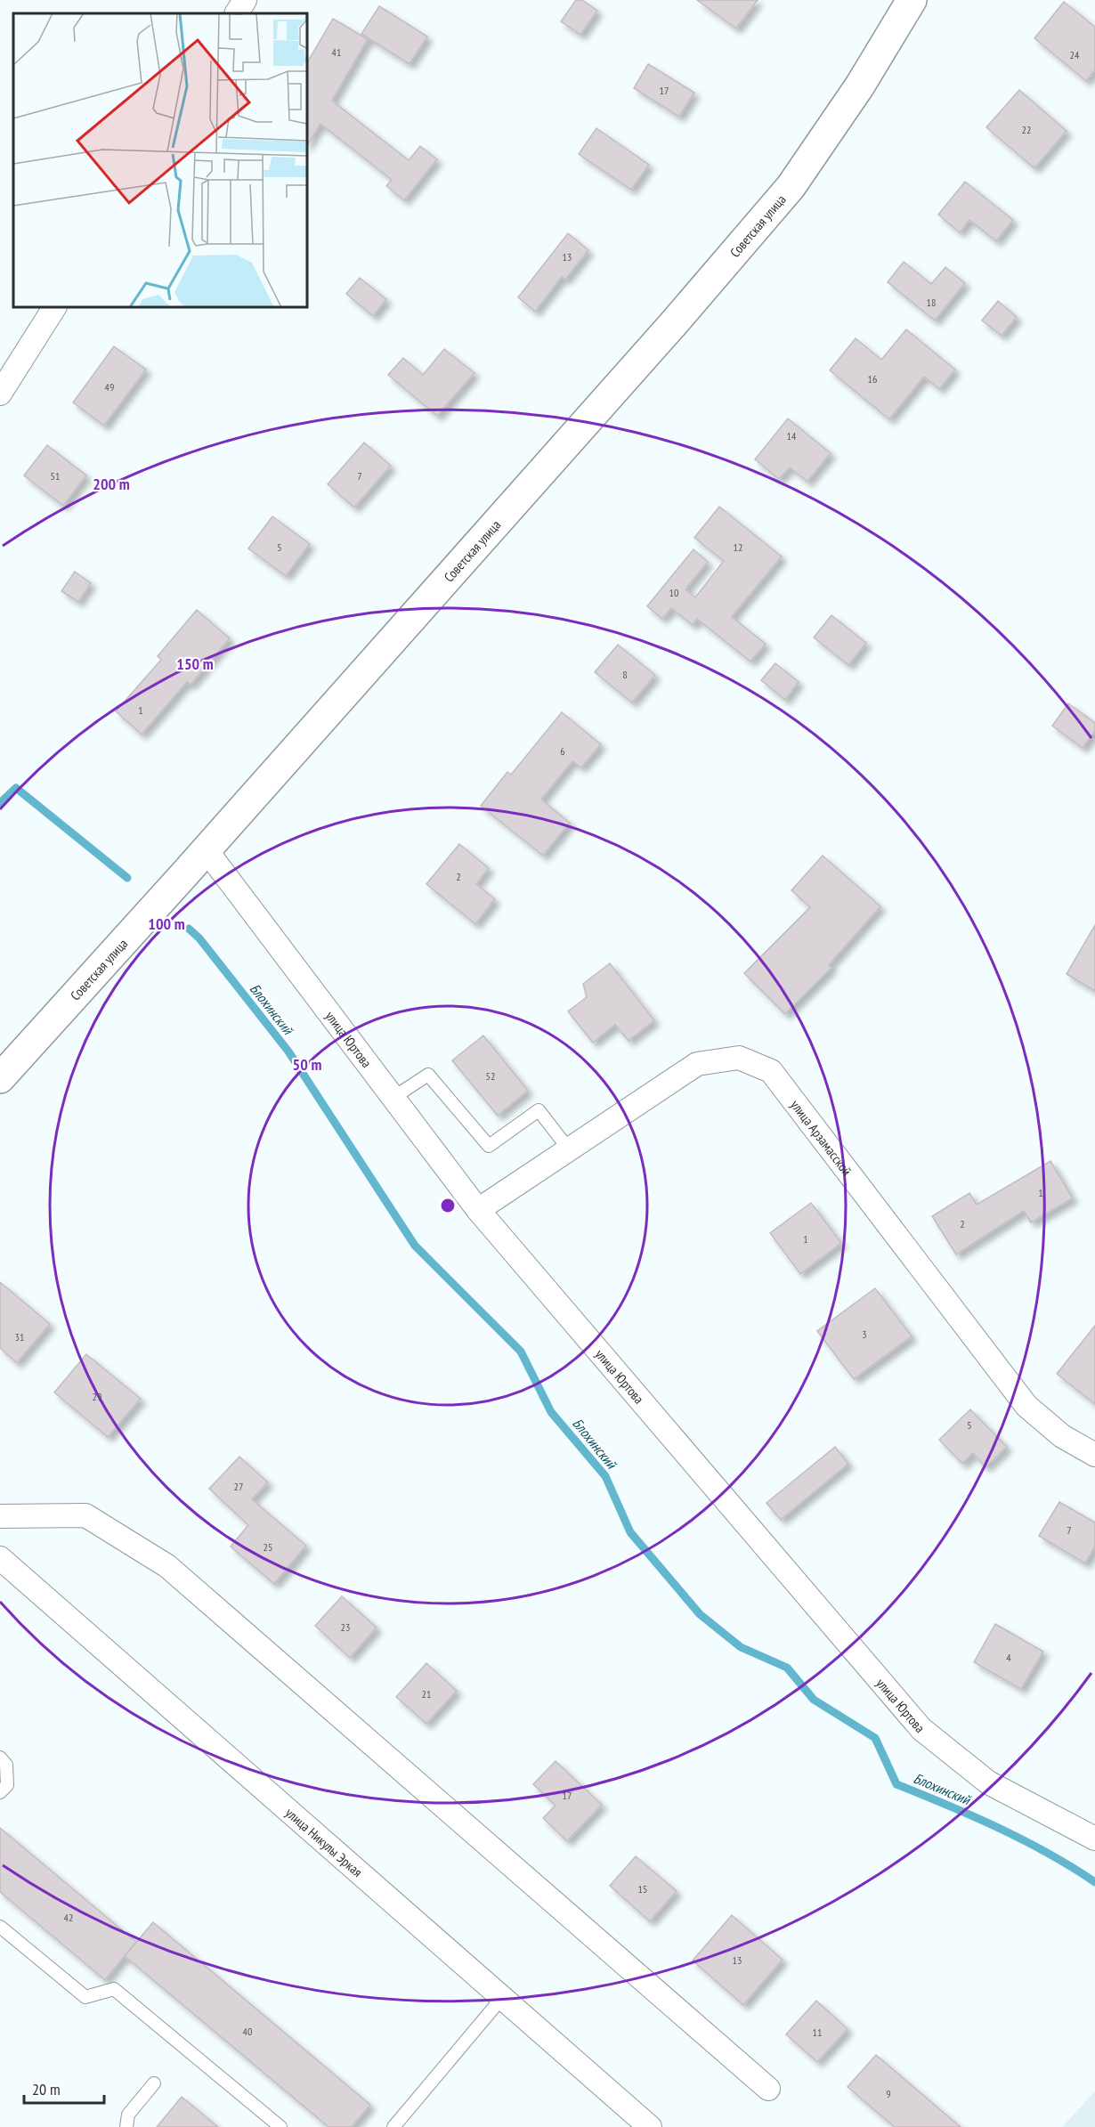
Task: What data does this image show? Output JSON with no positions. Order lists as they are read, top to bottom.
{
  "streets": {
    "main road": ["Советская улица"],
    "street": ["улица Юртова", "улица Арзамасской", "улица Никулы Эркая"]
  },
  "crossings": [
    ["Советская улица", "улица Юртова"],
    ["улица Юртова", "улица Арзамасской"]
  ],
  "water": ["Блохинский"],
  "house_numbers": [
    "41",
    "24",
    "17",
    "22",
    "13",
    "18",
    "16",
    "49",
    "14",
    "51",
    "7",
    "5",
    "12",
    "10",
    "8",
    "1",
    "6",
    "2",
    "52",
    "1",
    "2",
    "1",
    "3",
    "31",
    "29",
    "5",
    "27",
    "7",
    "25",
    "23",
    "4",
    "21",
    "17",
    "15",
    "42",
    "13",
    "40",
    "11",
    "9"
  ],
  "scale_bar": "20 m",
  "rings": [
    "200 m",
    "150 m",
    "100 m",
    "50 m"
  ]
}
